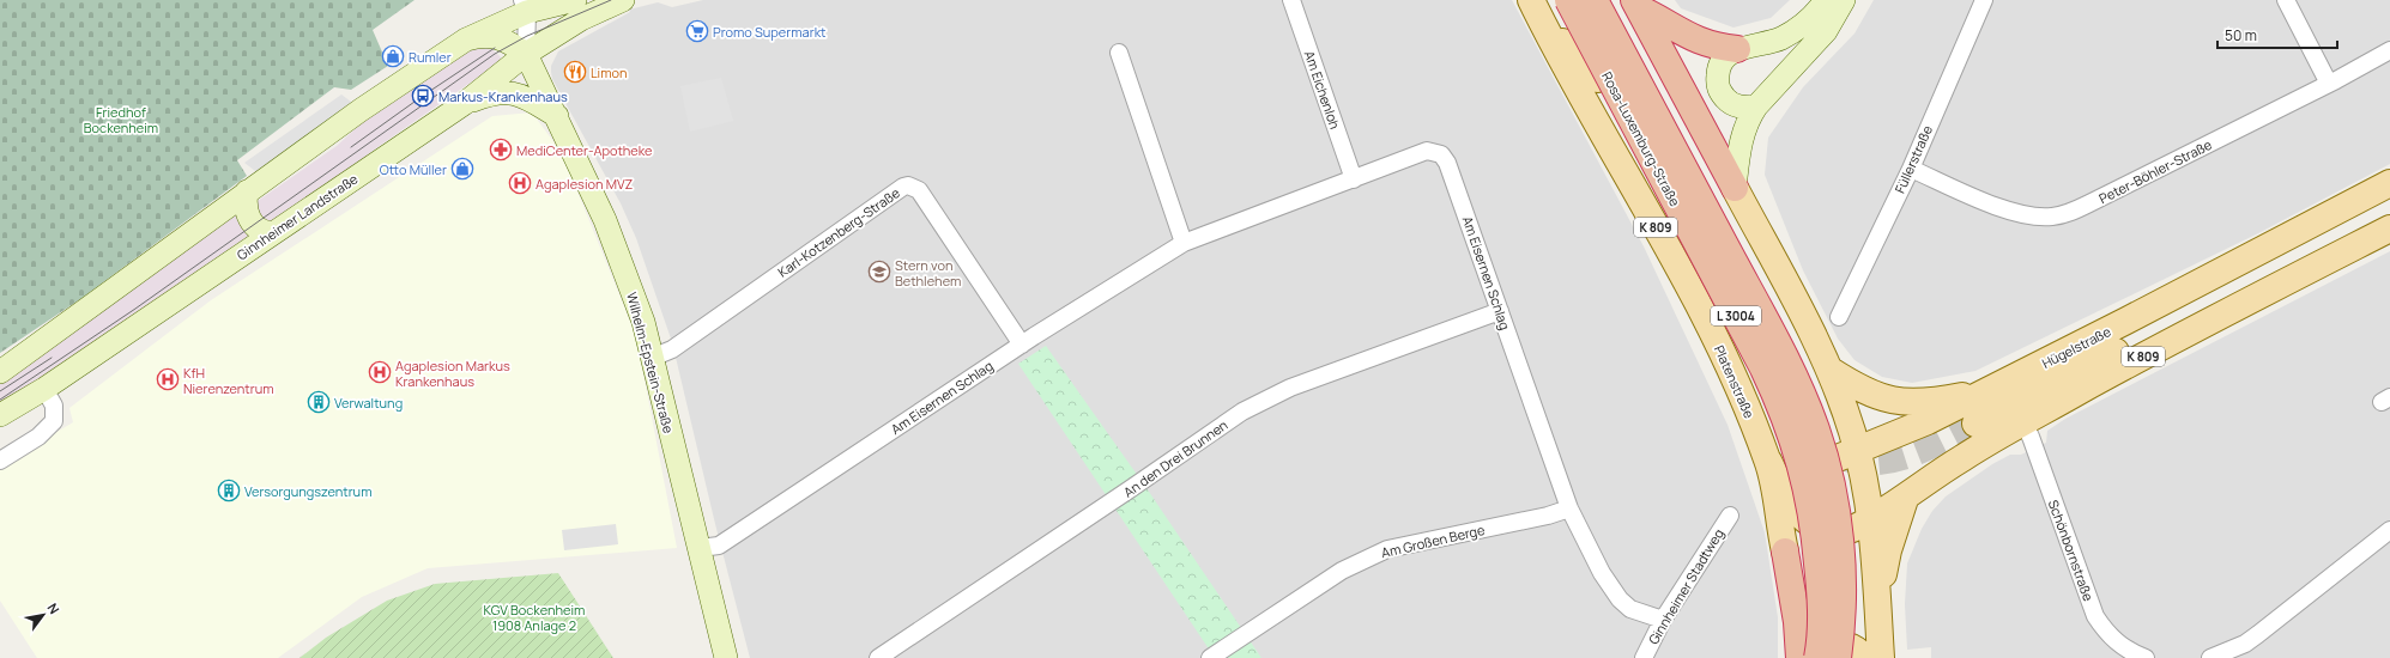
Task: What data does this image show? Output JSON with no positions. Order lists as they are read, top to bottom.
{
  "streets": {
    "highway": ["Rosa-Luxemburg-Straße", "L 3004"],
    "main road": [
      "Ginnheimer Landstraße",
      "K 809",
      "Hügelstraße",
      "Wilhelm-Epstein-Straße",
      "Platenstraße"
    ],
    "street": [
      "Am Eichenloh",
      "Füllerstraße",
      "Peter-Böhler-Straße",
      "Karl-Kotzenberg-Straße",
      "Am Eisernen Schlag",
      "An den Drei Brunnen",
      "Am Großen Berge",
      "Schönbornstraße",
      "Ginnheimer Stadtweg"
    ]
  },
  "crossings": [
    ["Am Eichenloh", "Am Eisernen Schlag"],
    ["Füllerstraße", "Peter-Böhler-Straße"],
    ["Ginnheimer Landstraße", "Wilhelm-Epstein-Straße"],
    ["K 809", "Hügelstraße"],
    ["K 809", "Platenstraße"],
    ["K 809", "Schönbornstraße"],
    ["Karl-Kotzenberg-Straße", "Am Eisernen Schlag"],
    ["Karl-Kotzenberg-Straße", "Wilhelm-Epstein-Straße"],
    ["Am Eisernen Schlag", "Wilhelm-Epstein-Straße"],
    ["Am Eisernen Schlag", "An den Drei Brunnen"],
    ["Am Eisernen Schlag", "Am Großen Berge"],
    ["Am Eisernen Schlag", "Ginnheimer Stadtweg"],
    ["Hügelstraße", "Platenstraße"]
  ],
  "parks": ["Friedhof Bockenheim", "KGV Bockenheim 1908 Anlage 2"],
  "places": {
    "supermarket": ["Promo Supermarkt"],
    "shop": ["Rumler", "Otto Müller"],
    "restaurant": ["Limon"],
    "bus stop": ["Markus-Krankenhaus"],
    "pharmacy": ["MediCenter-Apotheke"],
    "hospital": ["Agaplesion MVZ", "Agaplesion Markus Krankenhaus", "KfH Nierenzentrum"],
    "school or university": ["Stern von Bethlehem"],
    "building": ["Verwaltung", "Versorgungszentrum"]
  },
  "scale_bar": "50 m",
  "north": "top right"
}
